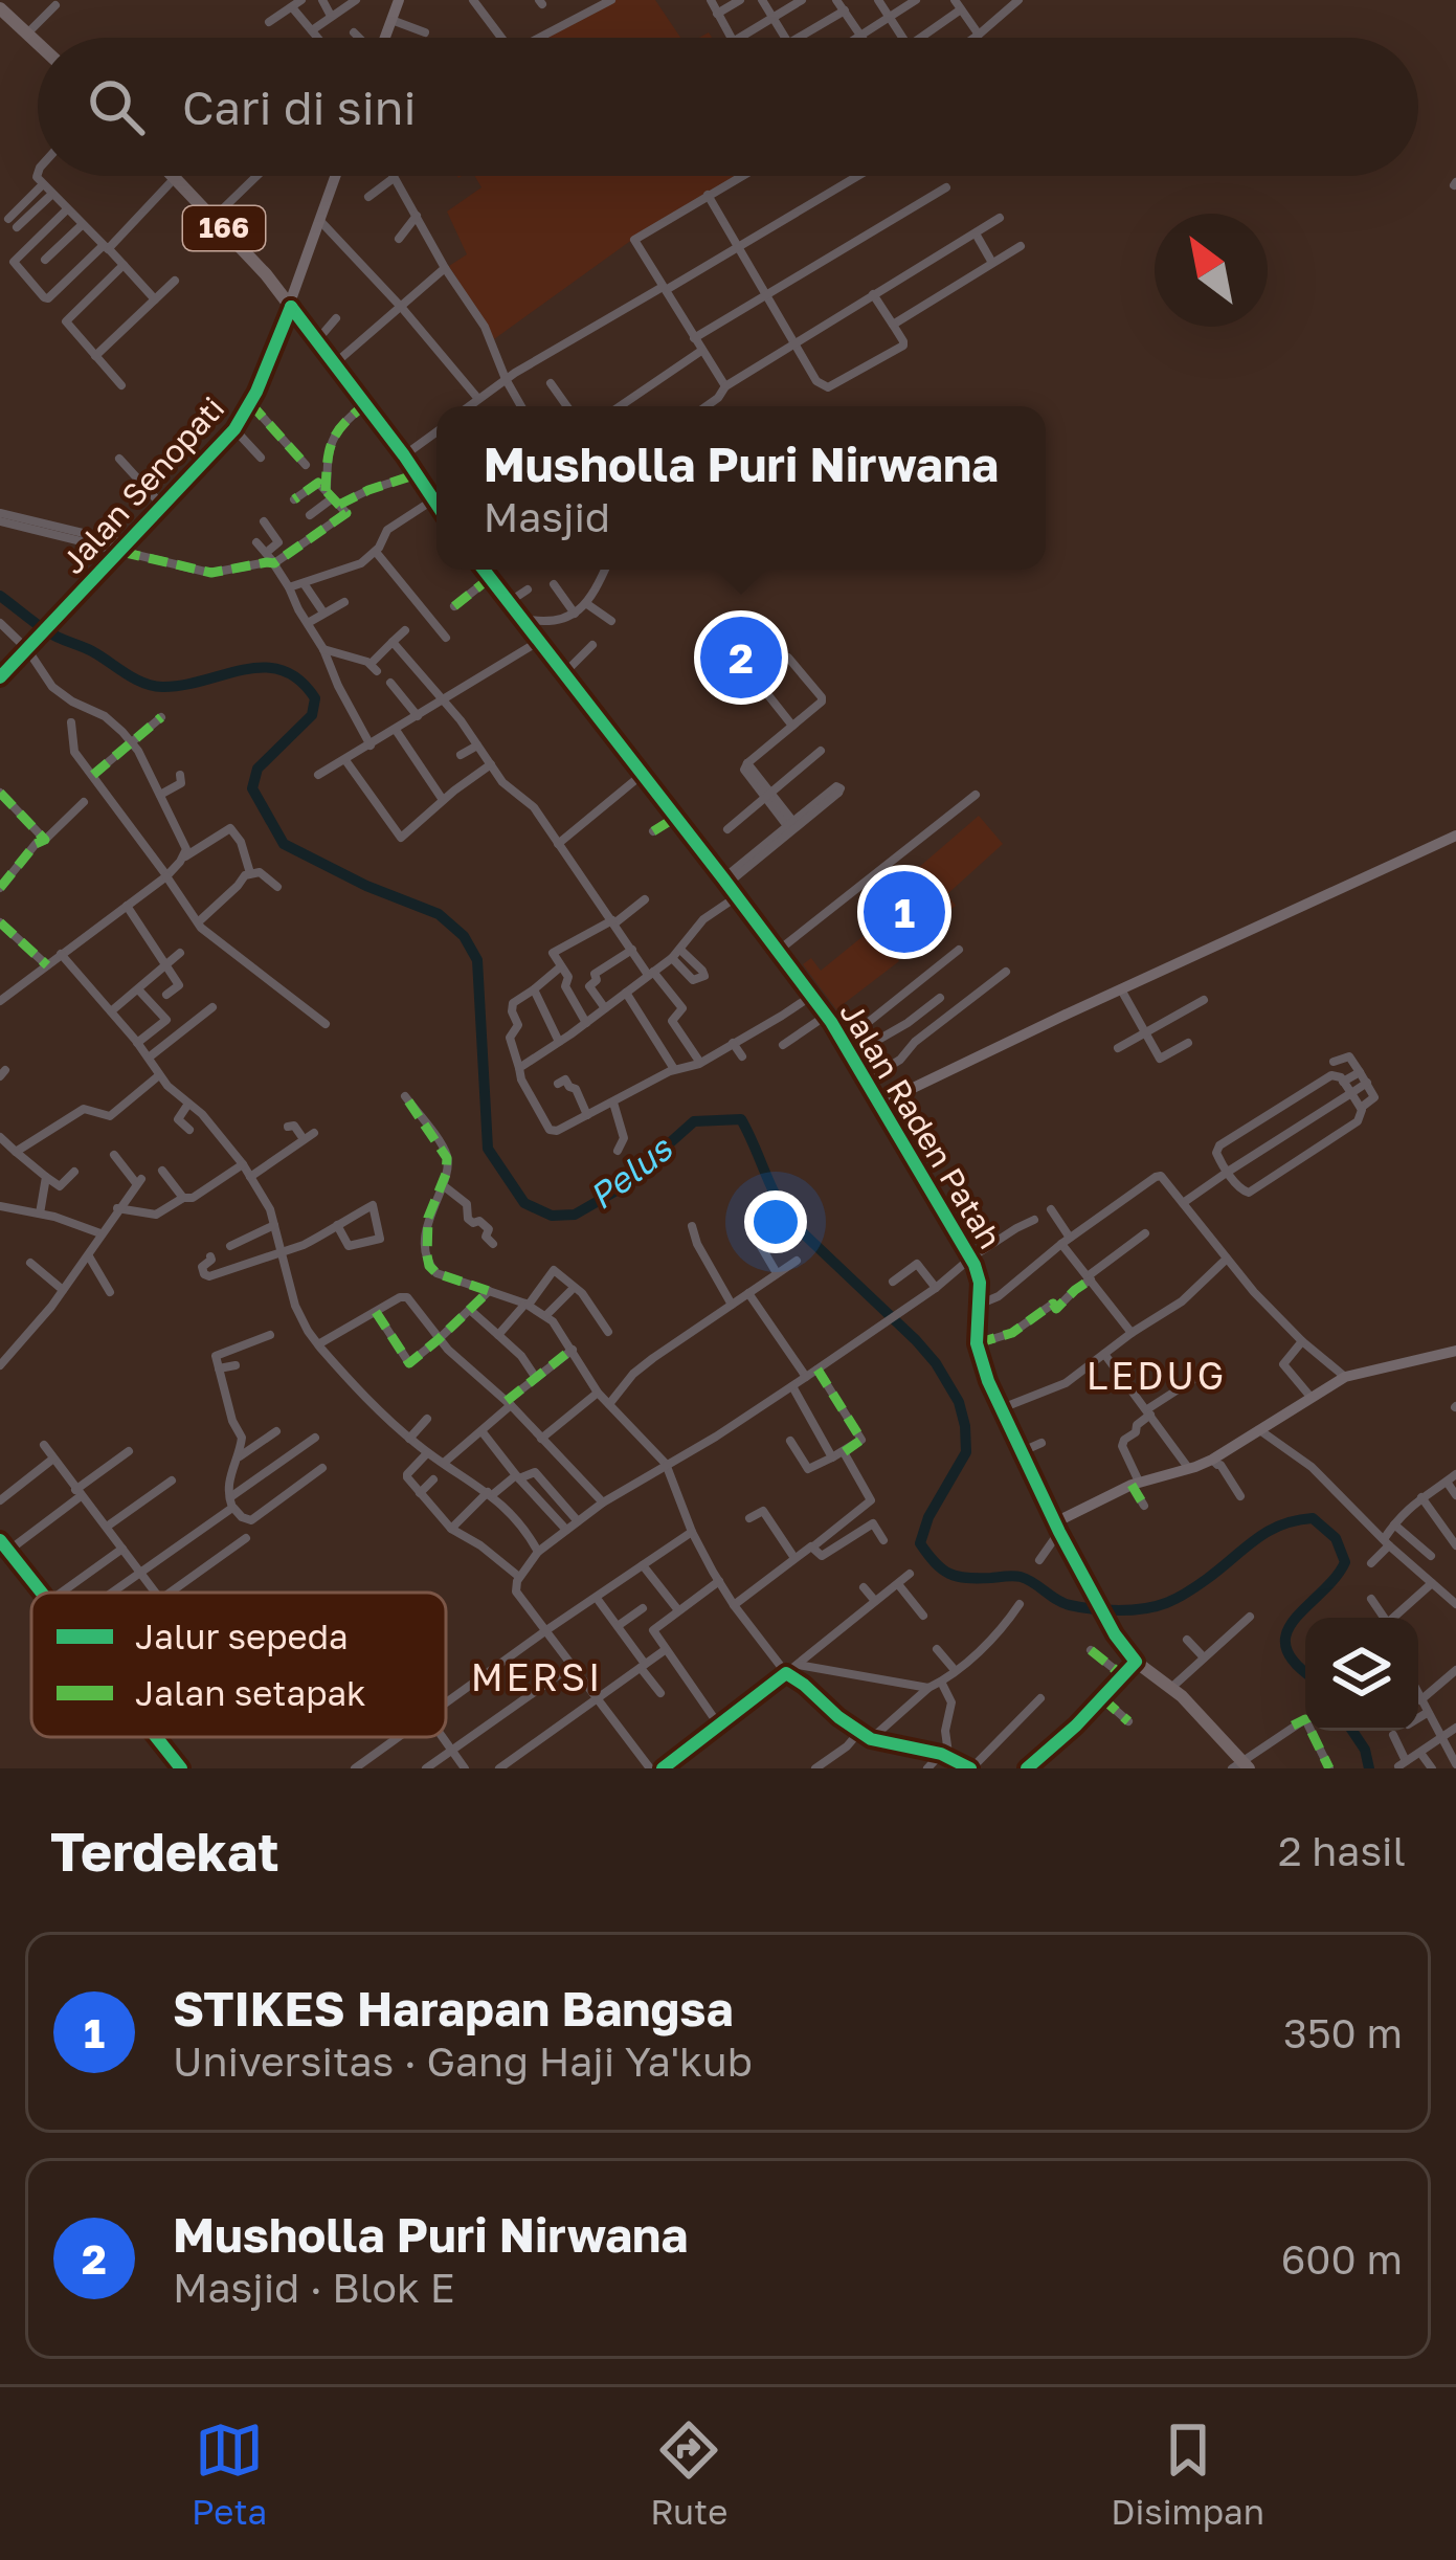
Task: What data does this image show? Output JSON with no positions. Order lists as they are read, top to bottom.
{
  "streets": {
    "main road": ["166", "Jalan Raden Patah"],
    "street": ["Jalan Senopati"]
  },
  "crossings": [
    ["166", "Jalan Senopati"]
  ],
  "districts": ["LEDUG", "MERSI"],
  "water": ["Pelus"],
  "legend": ["Jalur sepeda", "Jalan setapak"],
  "north": "top left",
  "page": {
    "search": "Cari di sini",
    "popup": ["Musholla Puri Nirwana", "Masjid"],
    "pins": ["2", "1"],
    "heading": ["Terdekat", "2 hasil"],
    "list": [
      {
        "mark": "1",
        "name": "STIKES Harapan Bangsa",
        "note": "Universitas · Gang Haji Ya'kub",
        "value": "350 m"
      },
      {
        "mark": "2",
        "name": "Musholla Puri Nirwana",
        "note": "Masjid · Blok E",
        "value": "600 m"
      }
    ],
    "nav": ["Peta", "Rute", "Disimpan"]
  }
}
